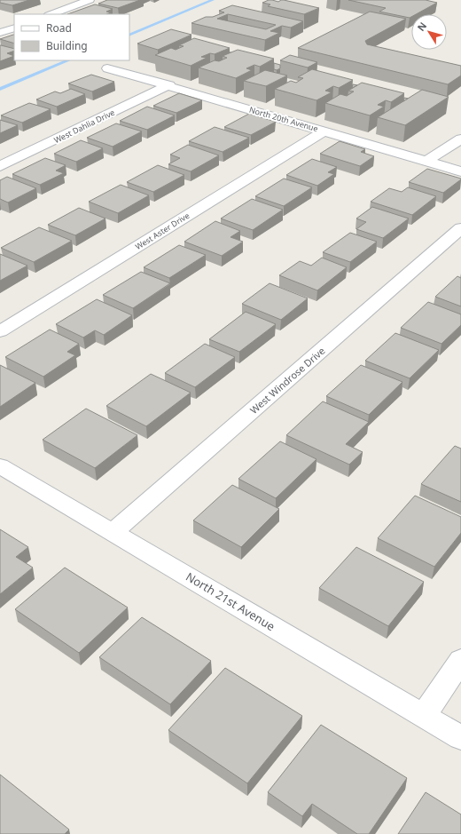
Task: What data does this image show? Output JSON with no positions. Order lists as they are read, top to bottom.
{
  "streets": {
    "street": [
      "North 20th Avenue",
      "West Dahlia Drive",
      "West Aster Drive",
      "West Windrose Drive",
      "North 21st Avenue"
    ]
  },
  "crossings": [
    ["North 20th Avenue", "West Dahlia Drive"],
    ["North 20th Avenue", "West Aster Drive"],
    ["West Windrose Drive", "North 21st Avenue"]
  ],
  "legend": ["Road", "Building"],
  "north": "top left"
}
